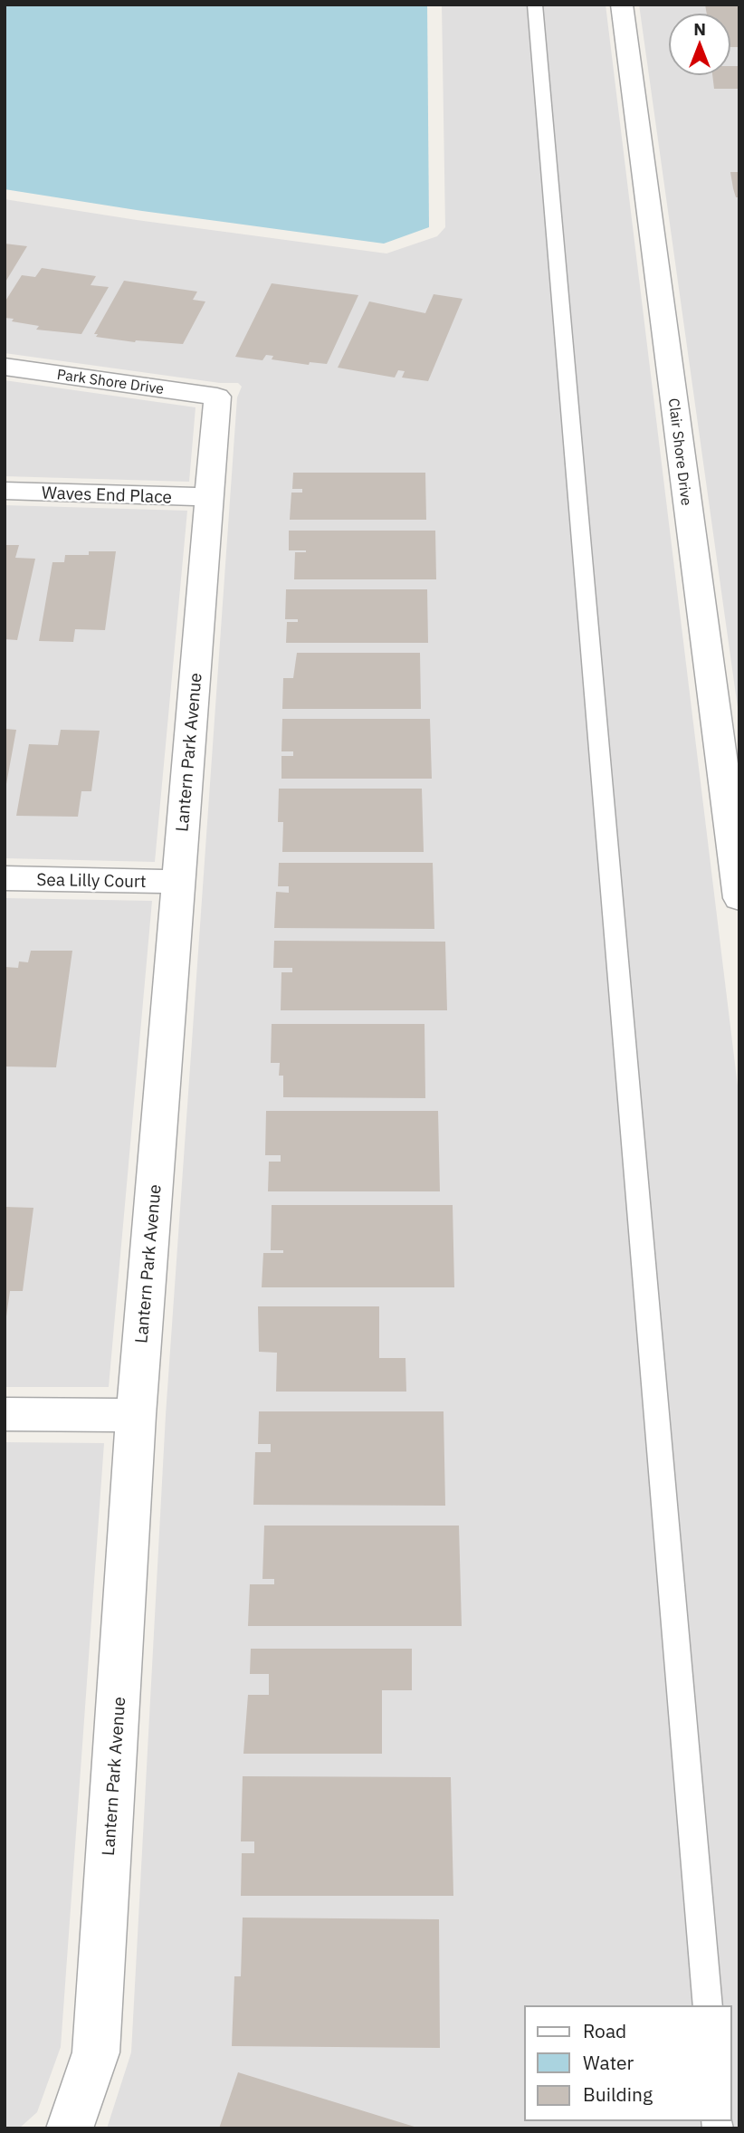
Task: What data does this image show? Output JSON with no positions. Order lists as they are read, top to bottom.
{
  "streets": {
    "street": [
      "Park Shore Drive",
      "Clair Shore Drive",
      "Waves End Place",
      "Lantern Park Avenue",
      "Sea Lilly Court"
    ]
  },
  "crossings": [
    ["Park Shore Drive", "Lantern Park Avenue"],
    ["Waves End Place", "Lantern Park Avenue"],
    ["Lantern Park Avenue", "Sea Lilly Court"]
  ],
  "legend": ["Road", "Water", "Building"],
  "north": "top"
}
